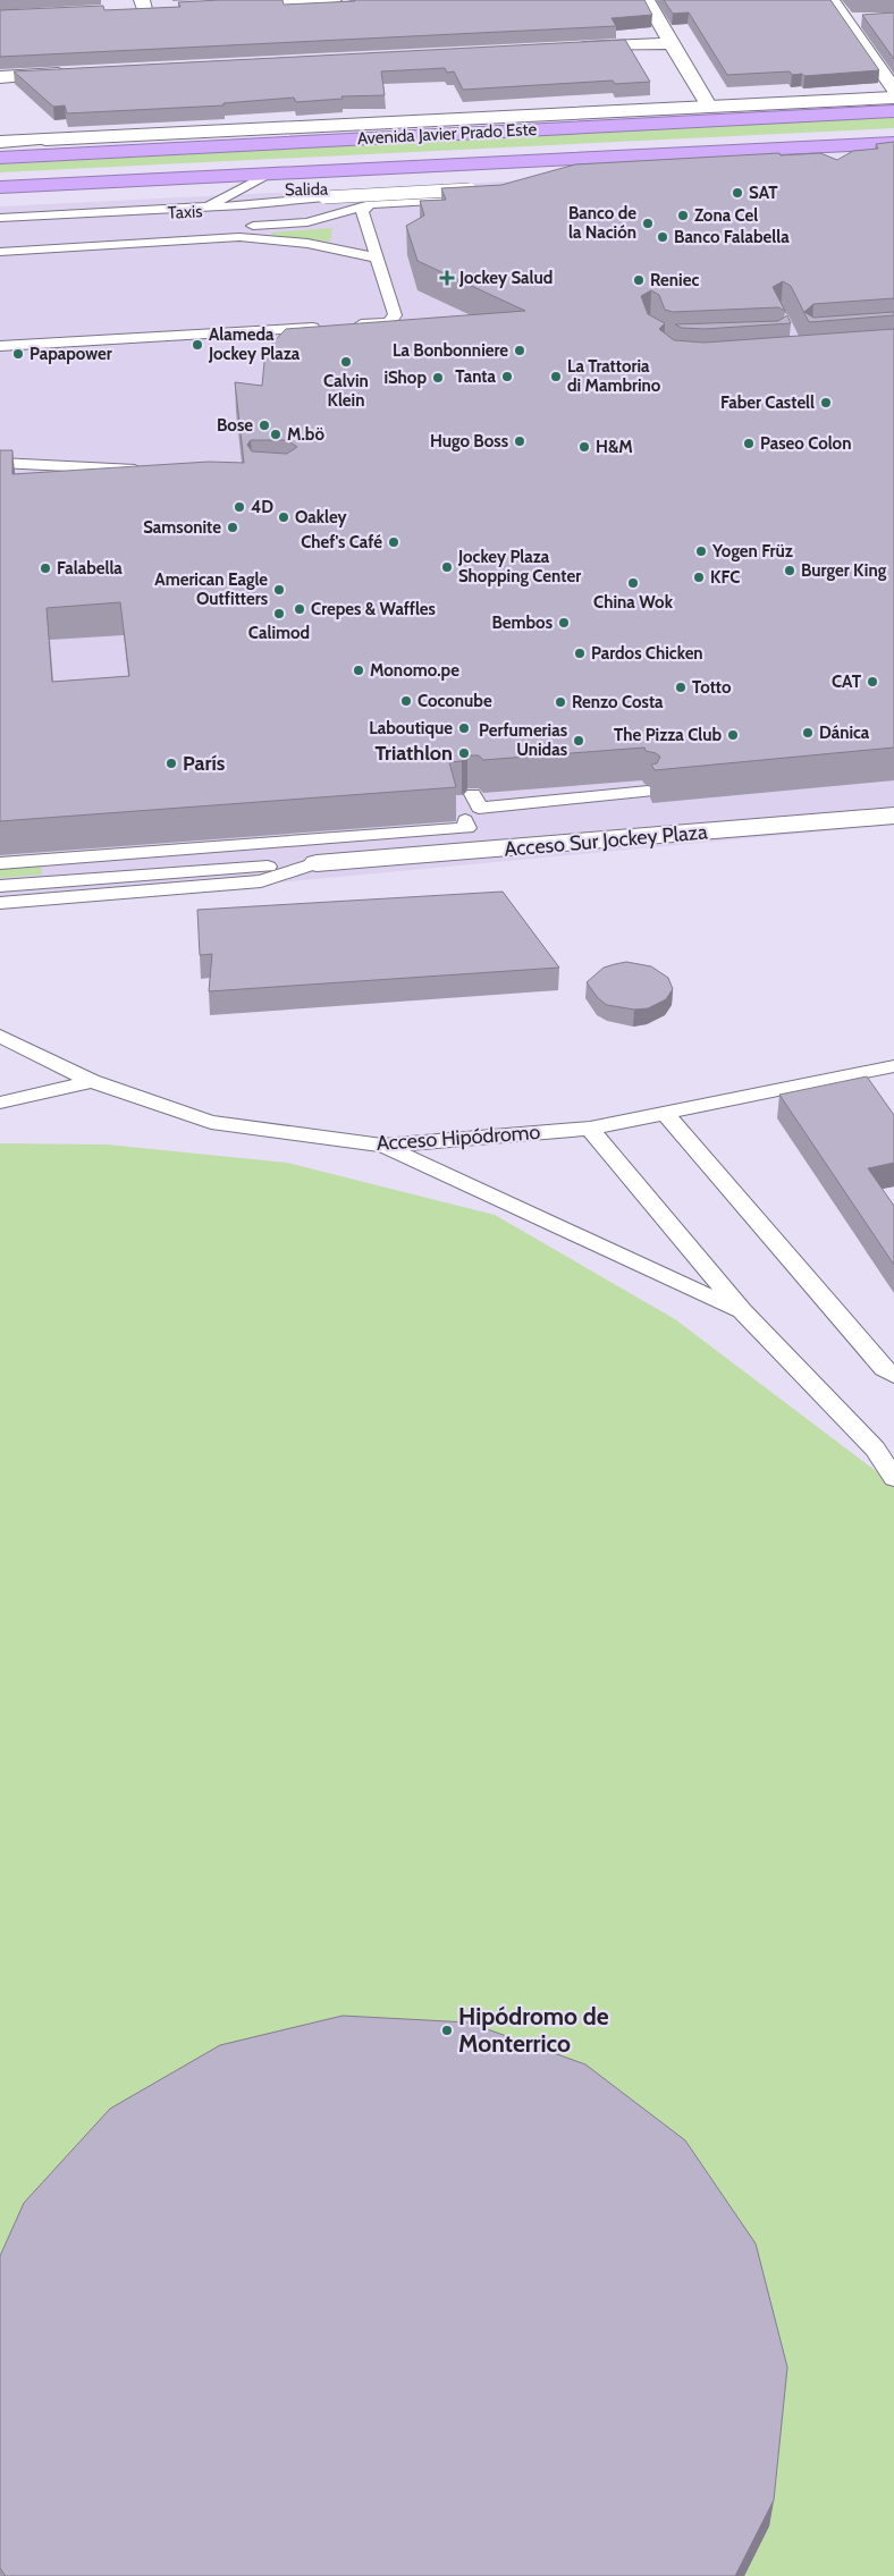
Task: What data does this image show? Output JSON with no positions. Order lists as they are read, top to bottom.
{
  "streets": {
    "highway": ["Avenida Javier Prado Este"],
    "street": ["Acceso Sur Jockey Plaza"],
    "lane": ["Salida", "Taxis", "Acceso Hipódromo"]
  },
  "crossings": [
    ["Salida", "Taxis"]
  ],
  "places": {
    "other": [
      "SAT",
      "Zona Cel",
      "Banco de la Nación",
      "Banco Falabella",
      "Reniec",
      "Alameda Jockey Plaza",
      "La Bonbonniere",
      "Papapower",
      "Calvin Klein",
      "Tanta",
      "La Trattoria di Mambrino",
      "iShop",
      "Faber Castell",
      "Bose",
      "M.bö",
      "Hugo Boss",
      "Paseo Colon",
      "H&M",
      "4D",
      "Oakley",
      "Samsonite",
      "Chef's Café",
      "Yogen Früz",
      "Jockey Plaza Shopping Center",
      "Falabella",
      "Burger King",
      "KFC",
      "China Wok",
      "American Eagle Outfitters",
      "Crepes & Waffles",
      "Calimod",
      "Bembos",
      "Pardos Chicken",
      "Monomo.pe",
      "CAT",
      "Totto",
      "Coconube",
      "Renzo Costa",
      "Laboutique",
      "Dánica",
      "The Pizza Club",
      "Perfumerias Unidas",
      "Triathlon",
      "París",
      "Hipódromo de Monterrico"
    ],
    "health": ["Jockey Salud"]
  }
}
